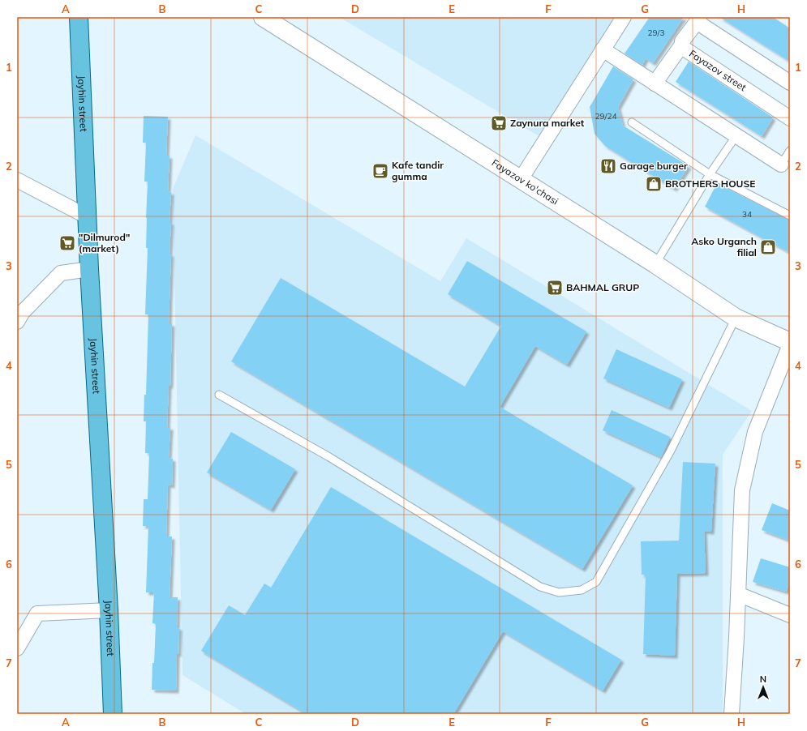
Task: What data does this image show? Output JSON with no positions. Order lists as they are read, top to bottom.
{
  "streets": {
    "main road": ["Jayhin street", "Fayazov ko'chasi"],
    "street": ["Fayazov street"]
  },
  "places": {
    "supermarket": ["Zaynura market", "\"Dilmurod\" (market)", "BAHMAL GRUP"],
    "restaurant": ["Garage burger"],
    "cafe": ["Kafe tandir gumma"],
    "shop": ["BROTHERS HOUSE", "Asko Urganch filial"]
  },
  "house_numbers": ["29/3", "29/24", "34"],
  "north": "top",
  "grid": {
    "columns": [
      "A",
      "B",
      "C",
      "D",
      "E",
      "F",
      "G",
      "H"
    ],
    "rows": [
      "1",
      "2",
      "3",
      "4",
      "5",
      "6",
      "7"
    ]
  }
}
